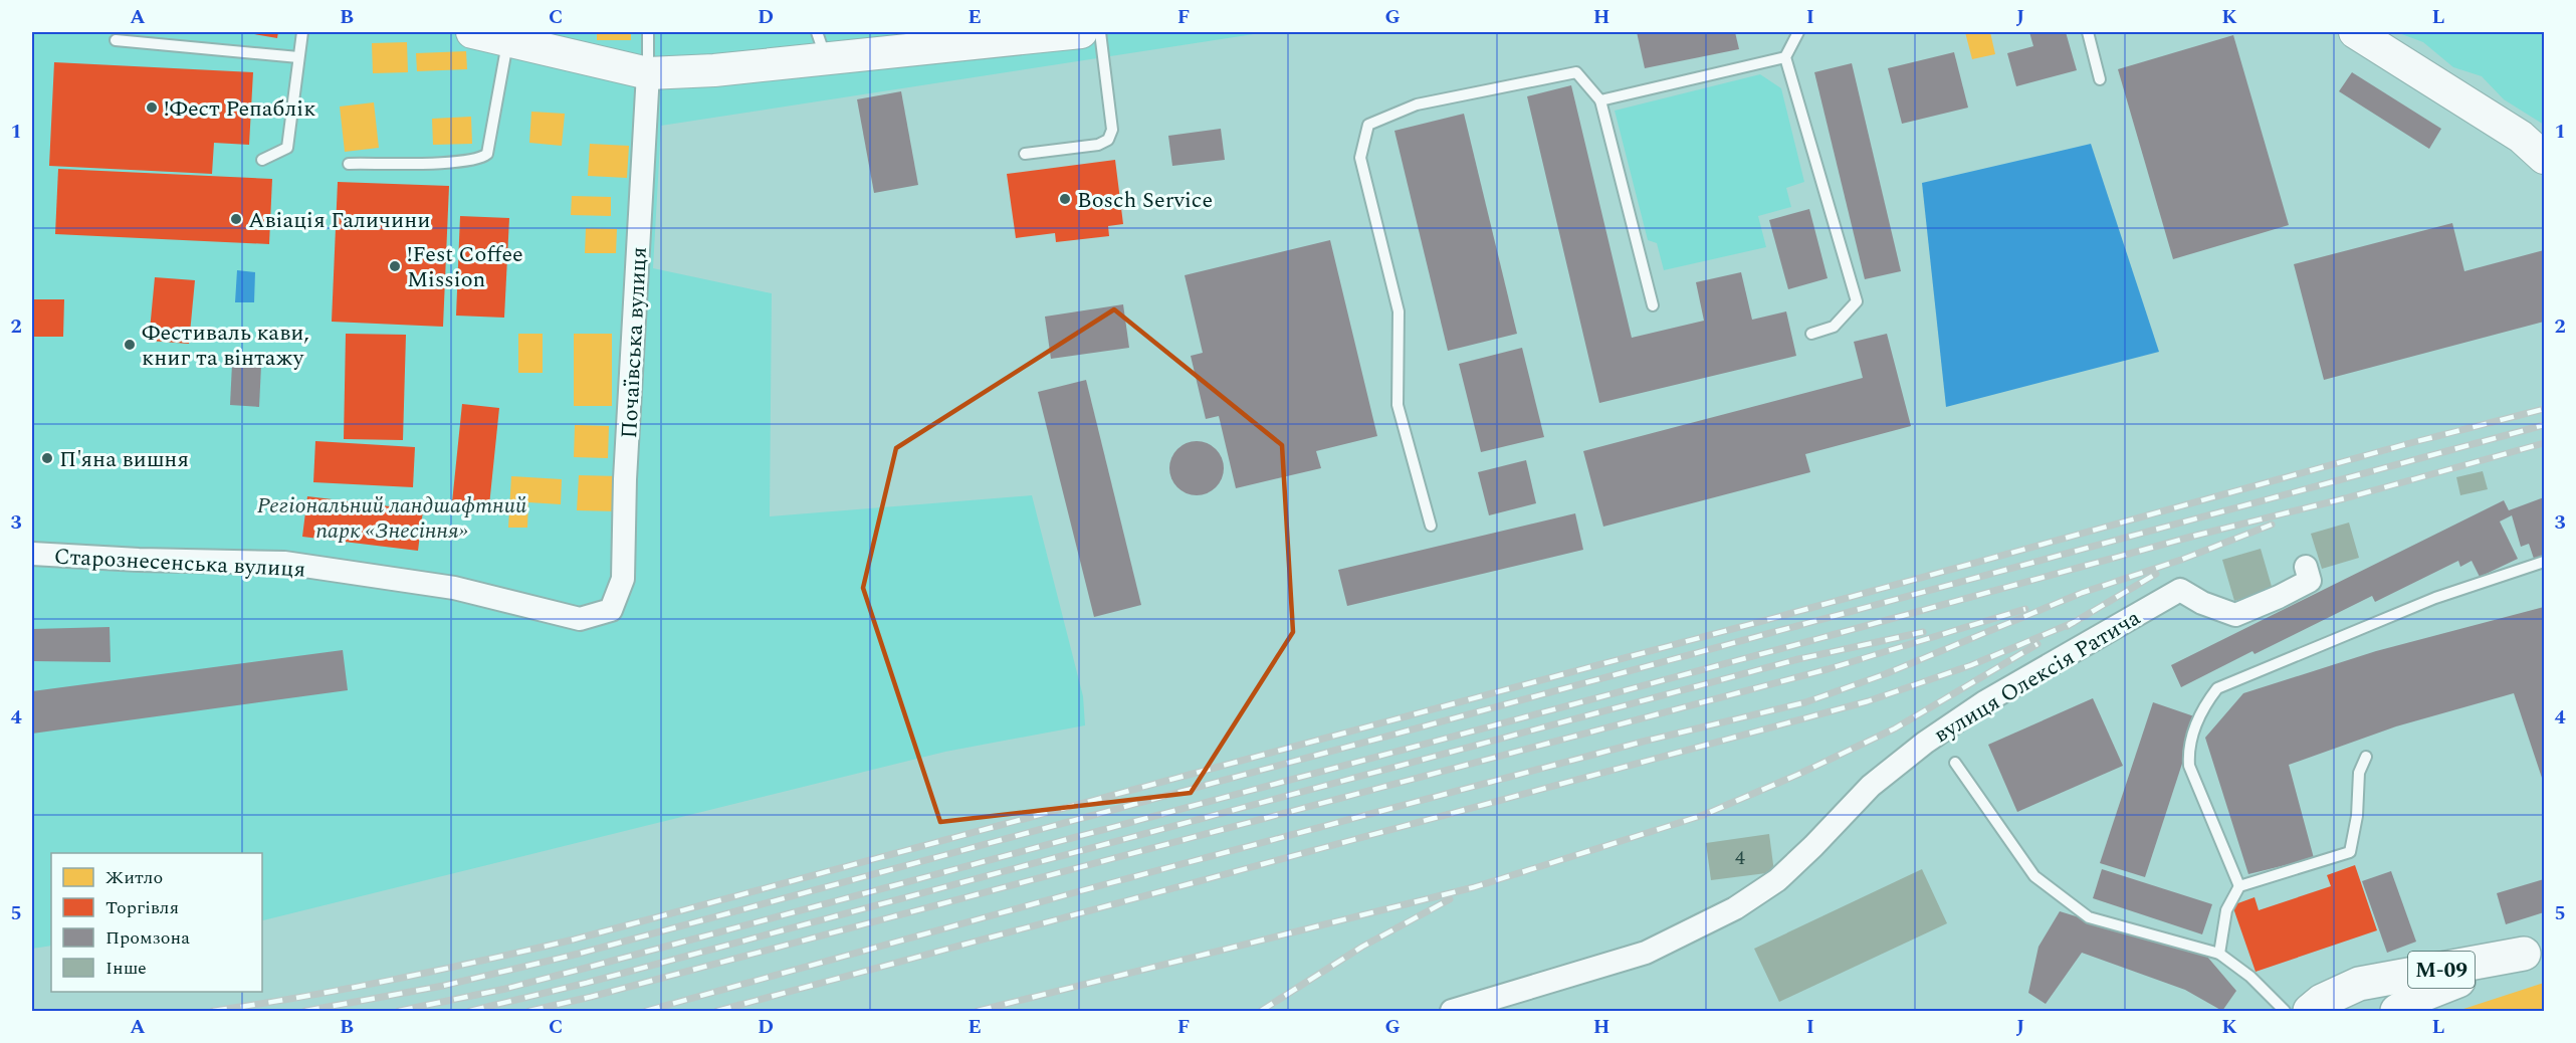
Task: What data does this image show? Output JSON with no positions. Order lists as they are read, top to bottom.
{
  "streets": {
    "main road": ["М-09"],
    "street": ["Почаївська вулиця", "Старознесенська вулиця", "вулиця Олексія Ратича"]
  },
  "crossings": [
    ["Почаївська вулиця", "Старознесенська вулиця"]
  ],
  "parks": ["Регіональний ландшафтний парк «Знесіння»"],
  "places": [
    "!Фест Репаблік",
    "Bosch Service",
    "Авіація Галичини",
    "!Fest Coffee Mission",
    "Фестиваль кави, книг та вінтажу",
    "П'яна вишня"
  ],
  "house_numbers": ["4"],
  "legend": [
    "Житло",
    "Торгівля",
    "Промзона",
    "Інше"
  ],
  "grid": {
    "columns": [
      "A",
      "B",
      "C",
      "D",
      "E",
      "F",
      "G",
      "H",
      "I",
      "J",
      "K",
      "L"
    ],
    "rows": [
      "1",
      "2",
      "3",
      "4",
      "5"
    ]
  }
}
